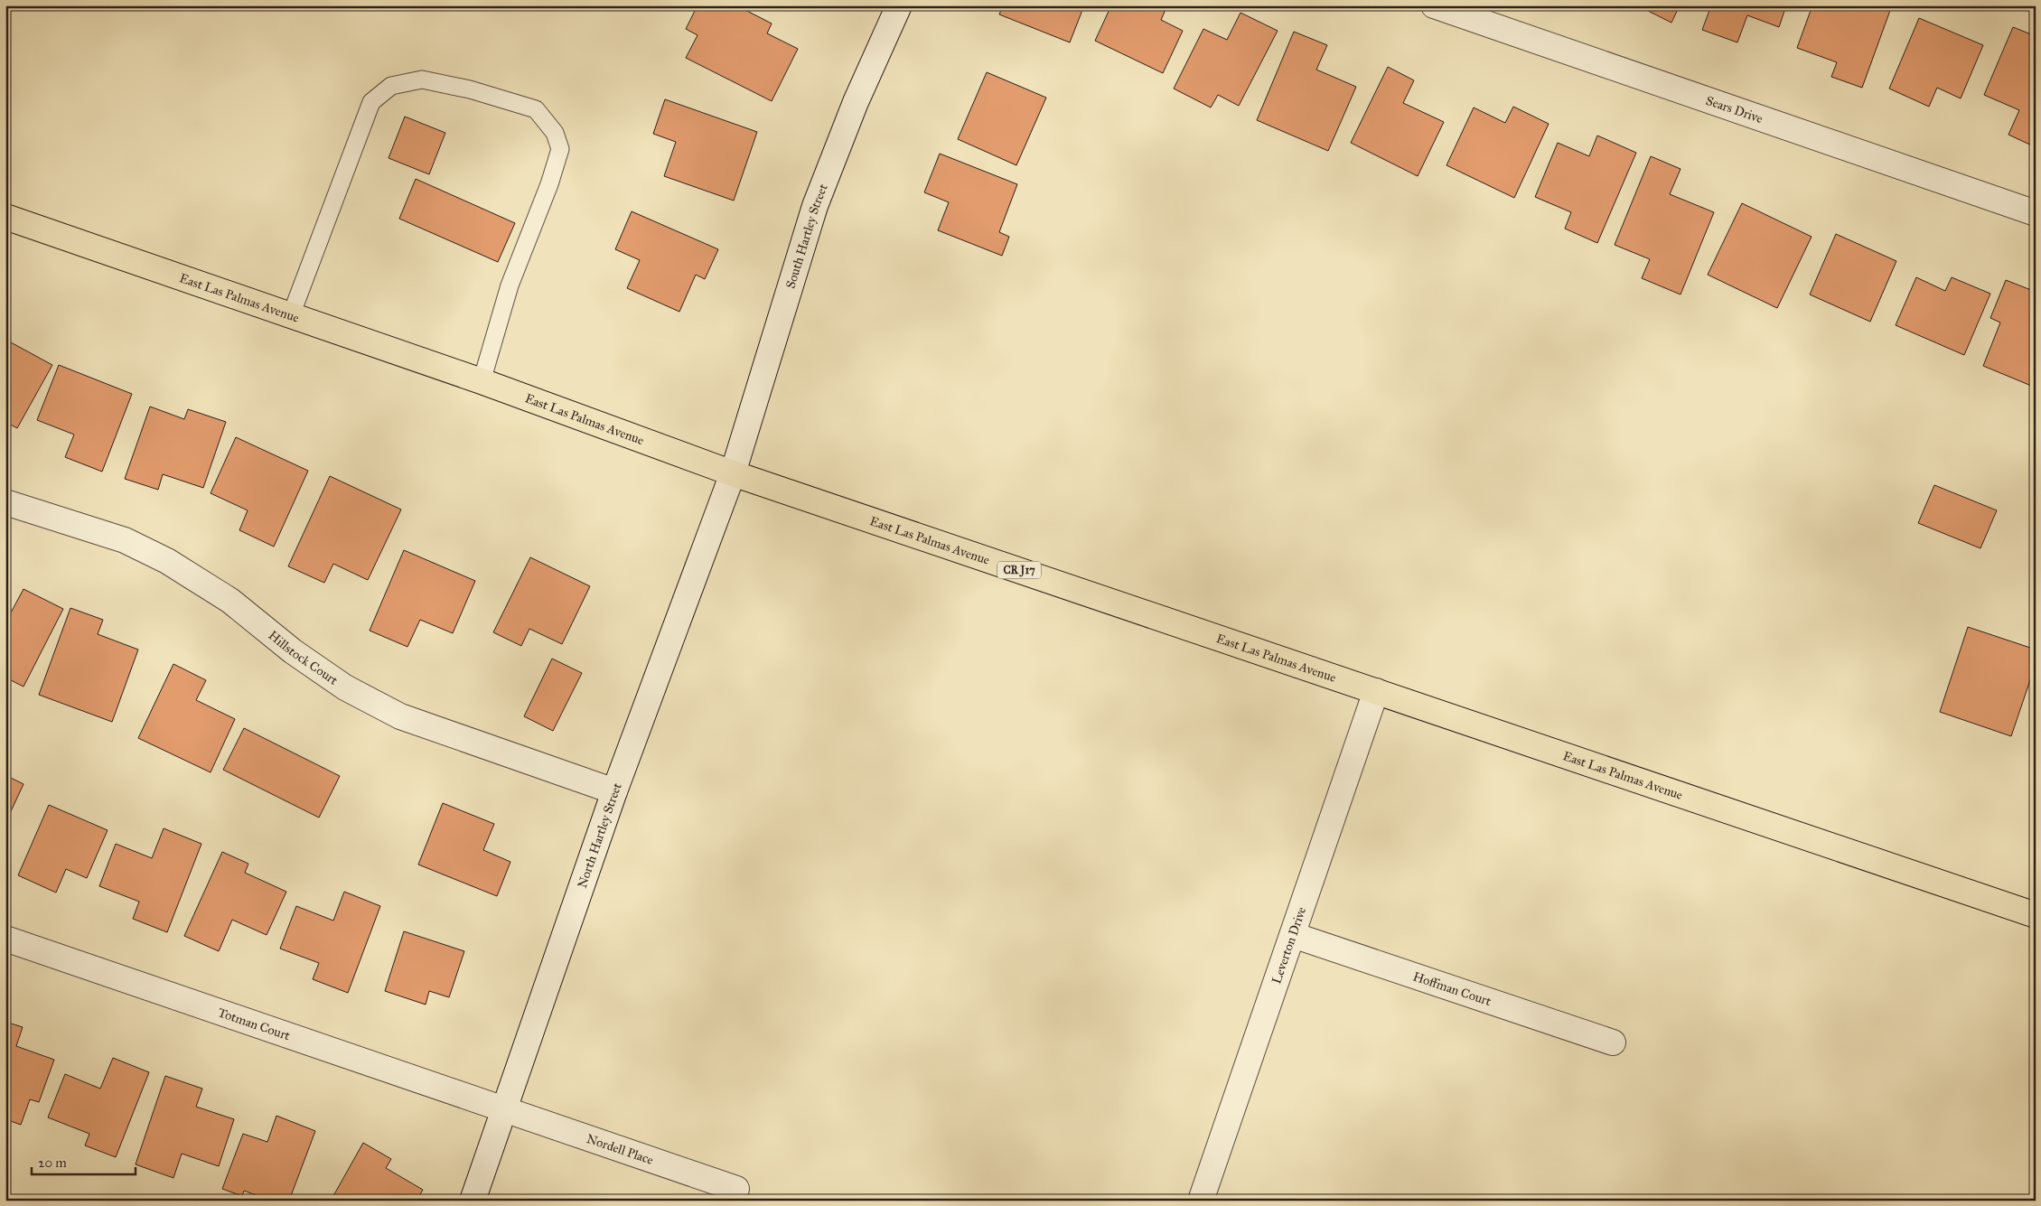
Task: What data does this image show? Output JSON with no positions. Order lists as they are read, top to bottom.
{
  "streets": {
    "main road": ["East Las Palmas Avenue", "CR J17"],
    "street": [
      "Sears Drive",
      "South Hartley Street",
      "Hillstock Court",
      "North Hartley Street",
      "Leverton Drive",
      "Hoffman Court",
      "Totman Court",
      "Nordell Place"
    ]
  },
  "crossings": [
    ["South Hartley Street", "East Las Palmas Avenue"],
    ["South Hartley Street", "North Hartley Street"],
    ["East Las Palmas Avenue", "North Hartley Street"],
    ["East Las Palmas Avenue", "Leverton Drive"],
    ["Hillstock Court", "North Hartley Street"],
    ["North Hartley Street", "Totman Court"],
    ["North Hartley Street", "Nordell Place"],
    ["Leverton Drive", "Hoffman Court"],
    ["Totman Court", "Nordell Place"]
  ],
  "scale_bar": "20 m"
}
